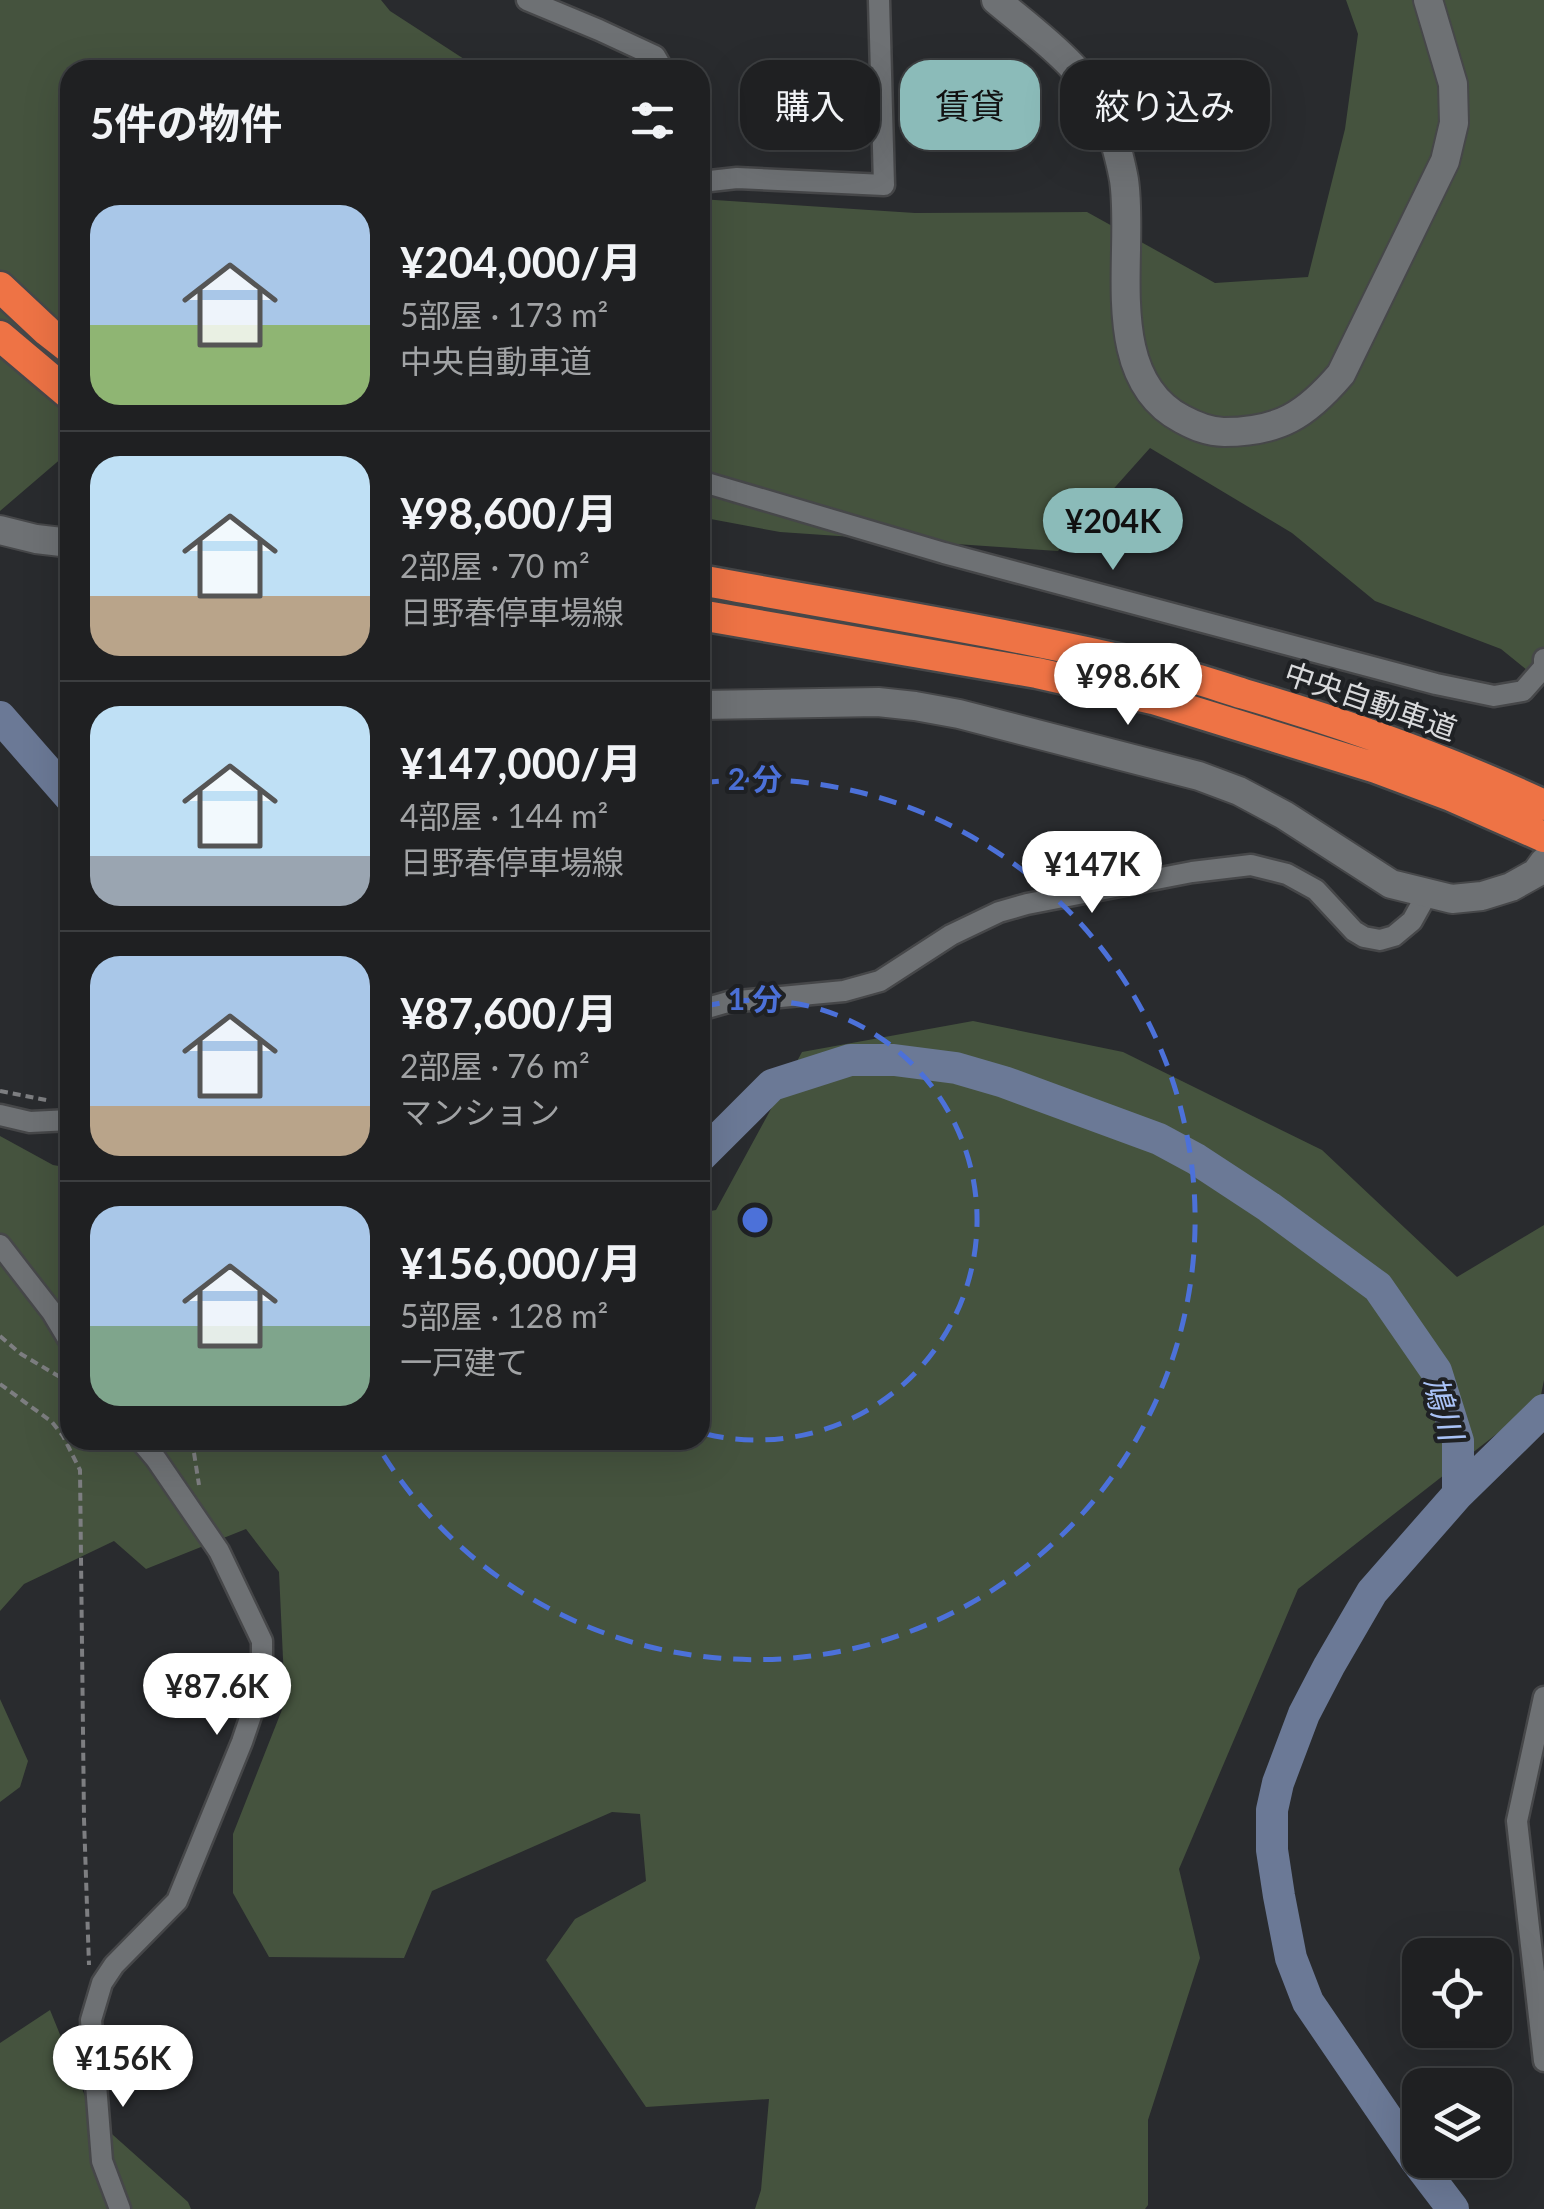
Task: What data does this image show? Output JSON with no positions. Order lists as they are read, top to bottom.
{
  "streets": {
    "highway": ["中央自動車道"]
  },
  "water": ["鳩川"],
  "page": {
    "chip": ["購入", "賃貸", "絞り込み"],
    "heading": "5件の物件",
    "list": [
      {
        "name": "¥204,000/月",
        "note": "5部屋 · 173 m² · 中央自動車道"
      },
      {
        "name": "¥98,600/月",
        "note": "2部屋 · 70 m² · 日野春停車場線"
      },
      {
        "name": "¥147,000/月",
        "note": "4部屋 · 144 m² · 日野春停車場線"
      },
      {
        "name": "¥87,600/月",
        "note": "2部屋 · 76 m² · マンション"
      },
      {
        "name": "¥156,000/月",
        "note": "5部屋 · 128 m² · 一戸建て"
      }
    ],
    "price": [
      "¥204K",
      "¥98.6K",
      "¥147K",
      "¥87.6K",
      "¥156K"
    ]
  },
  "rings": ["2 分", "1 分"]
}
